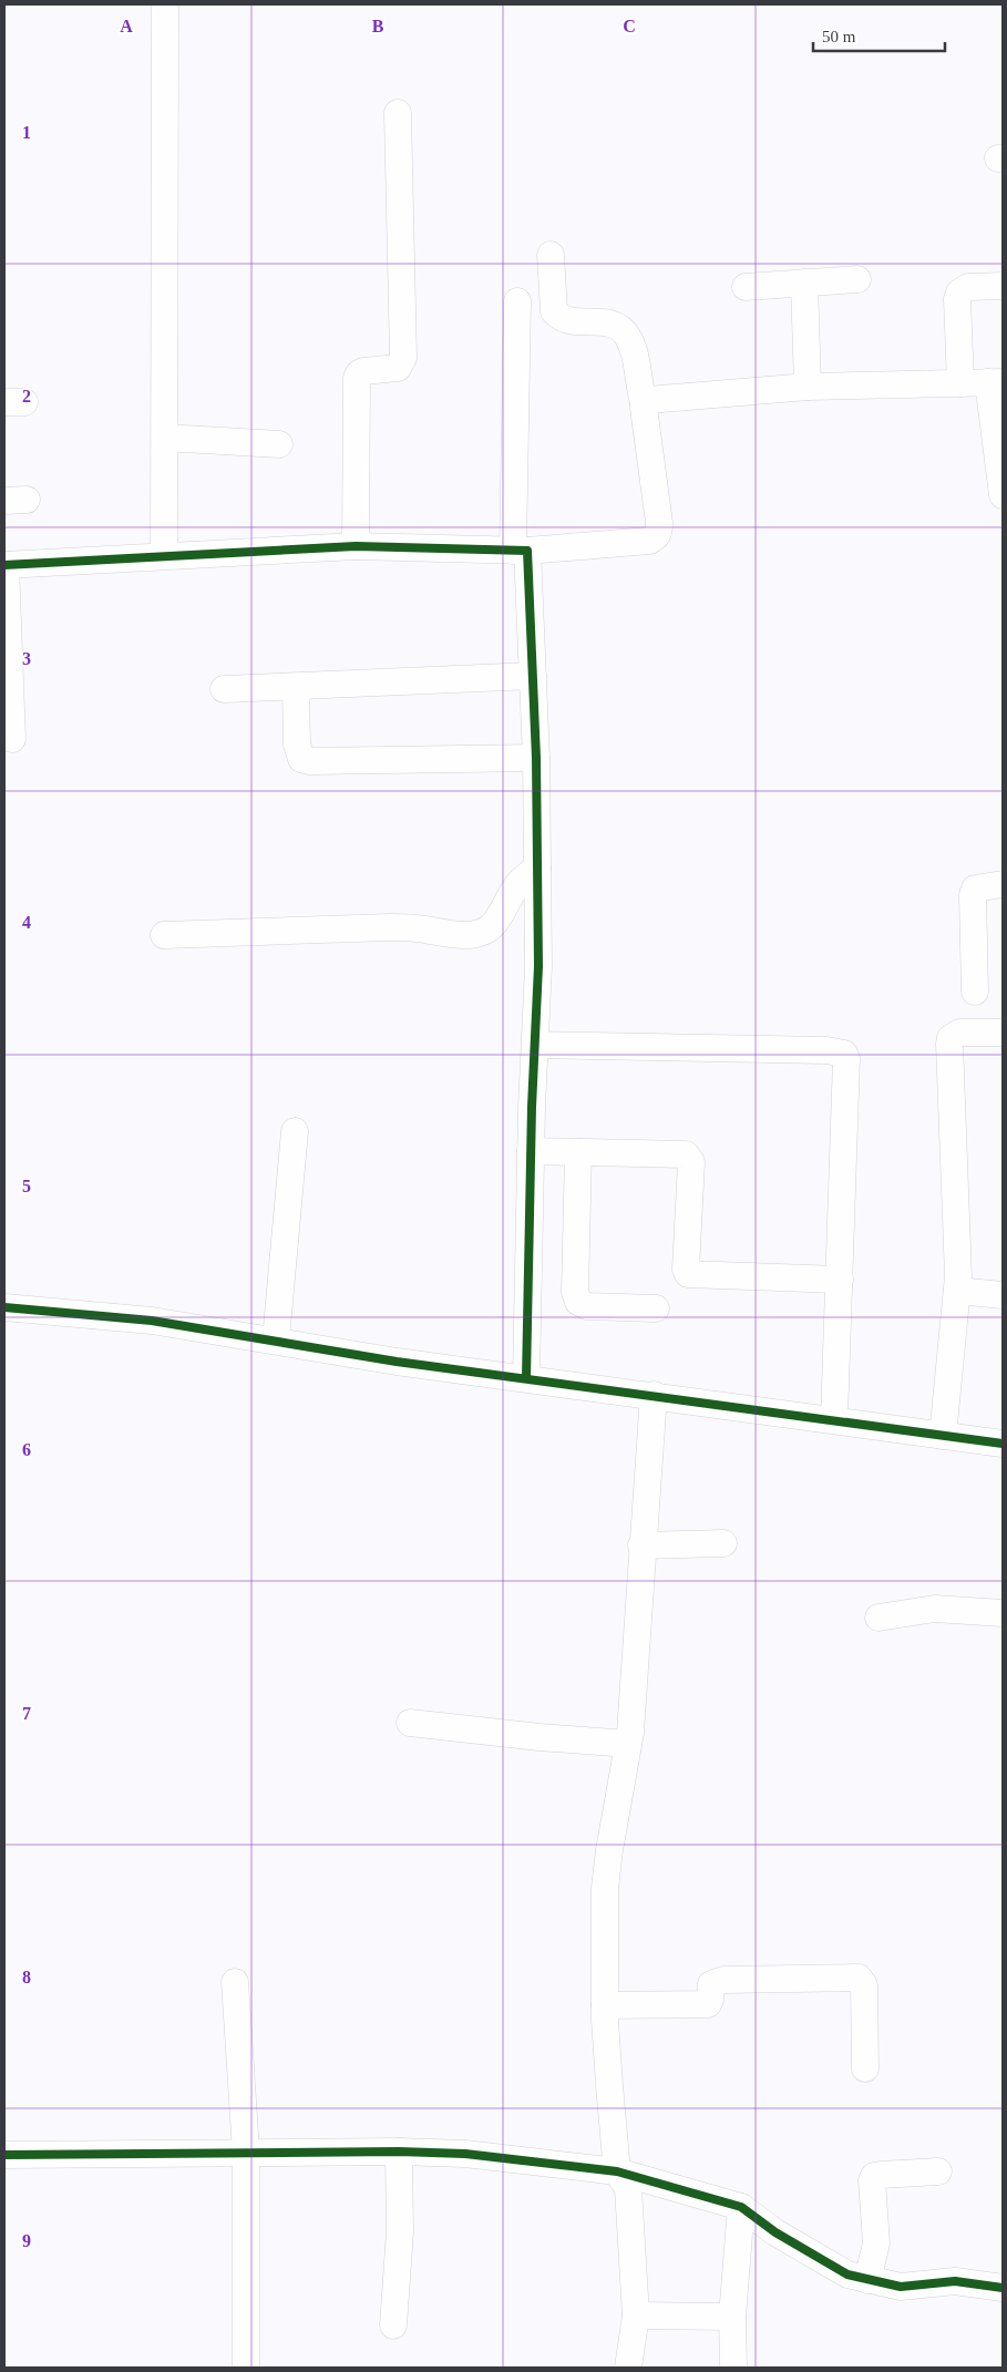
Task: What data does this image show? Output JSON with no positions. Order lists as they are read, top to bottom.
{
  "scale_bar": "50 m",
  "grid": {
    "columns": ["A", "B", "C"],
    "rows": [
      "1",
      "2",
      "3",
      "4",
      "5",
      "6",
      "7",
      "8",
      "9"
    ]
  }
}
